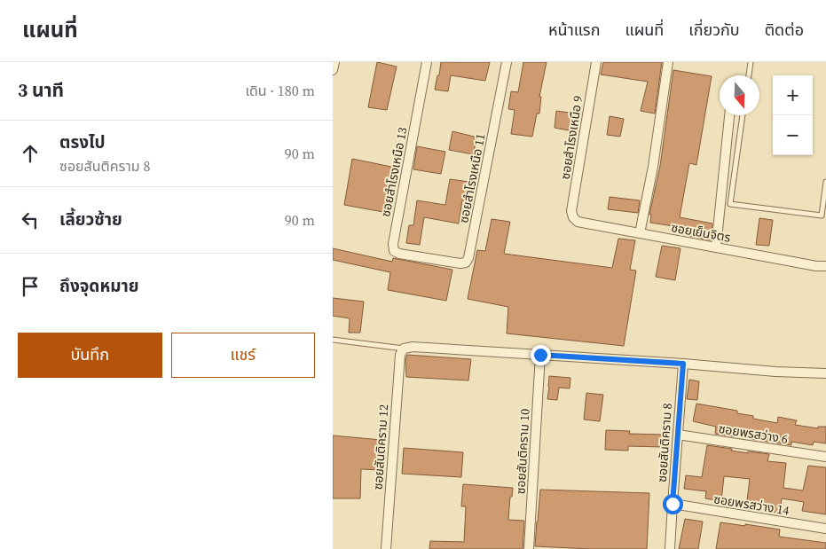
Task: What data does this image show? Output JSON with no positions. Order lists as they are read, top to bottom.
{
  "streets": {
    "street": [
      "ซอยสำโรงเหนือ 9",
      "ซอยสำโรงเหนือ 13",
      "ซอยสำโรงเหนือ 11",
      "ซอยเย็นจิตร",
      "ซอยพรสว่าง 6",
      "ซอยสันติคราม 8",
      "ซอยสันติคราม 12",
      "ซอยสันติคราม 10",
      "ซอยพรสว่าง 14"
    ]
  },
  "crossings": [
    ["ซอยสำโรงเหนือ 9", "ซอยเย็นจิตร"],
    ["ซอยสำโรงเหนือ 13", "ซอยสำโรงเหนือ 11"],
    ["ซอยพรสว่าง 6", "ซอยสันติคราม 8"],
    ["ซอยสันติคราม 8", "ซอยพรสว่าง 14"]
  ],
  "north": "bottom",
  "page": {
    "header": "แผนที่",
    "nav": [
      "หน้าแรก",
      "แผนที่",
      "เกี่ยวกับ",
      "ติดต่อ"
    ],
    "heading": ["3 นาที", "เดิน · 180 m"],
    "map_buttons": ["+", "−"],
    "list": [
      ["ตรงไป", "ซอยสันติคราม 8", "90 m"],
      ["เลี้ยวซ้าย", "90 m"],
      "ถึงจุดหมาย"
    ],
    "buttons": ["บันทึก", "แชร์"]
  }
}
